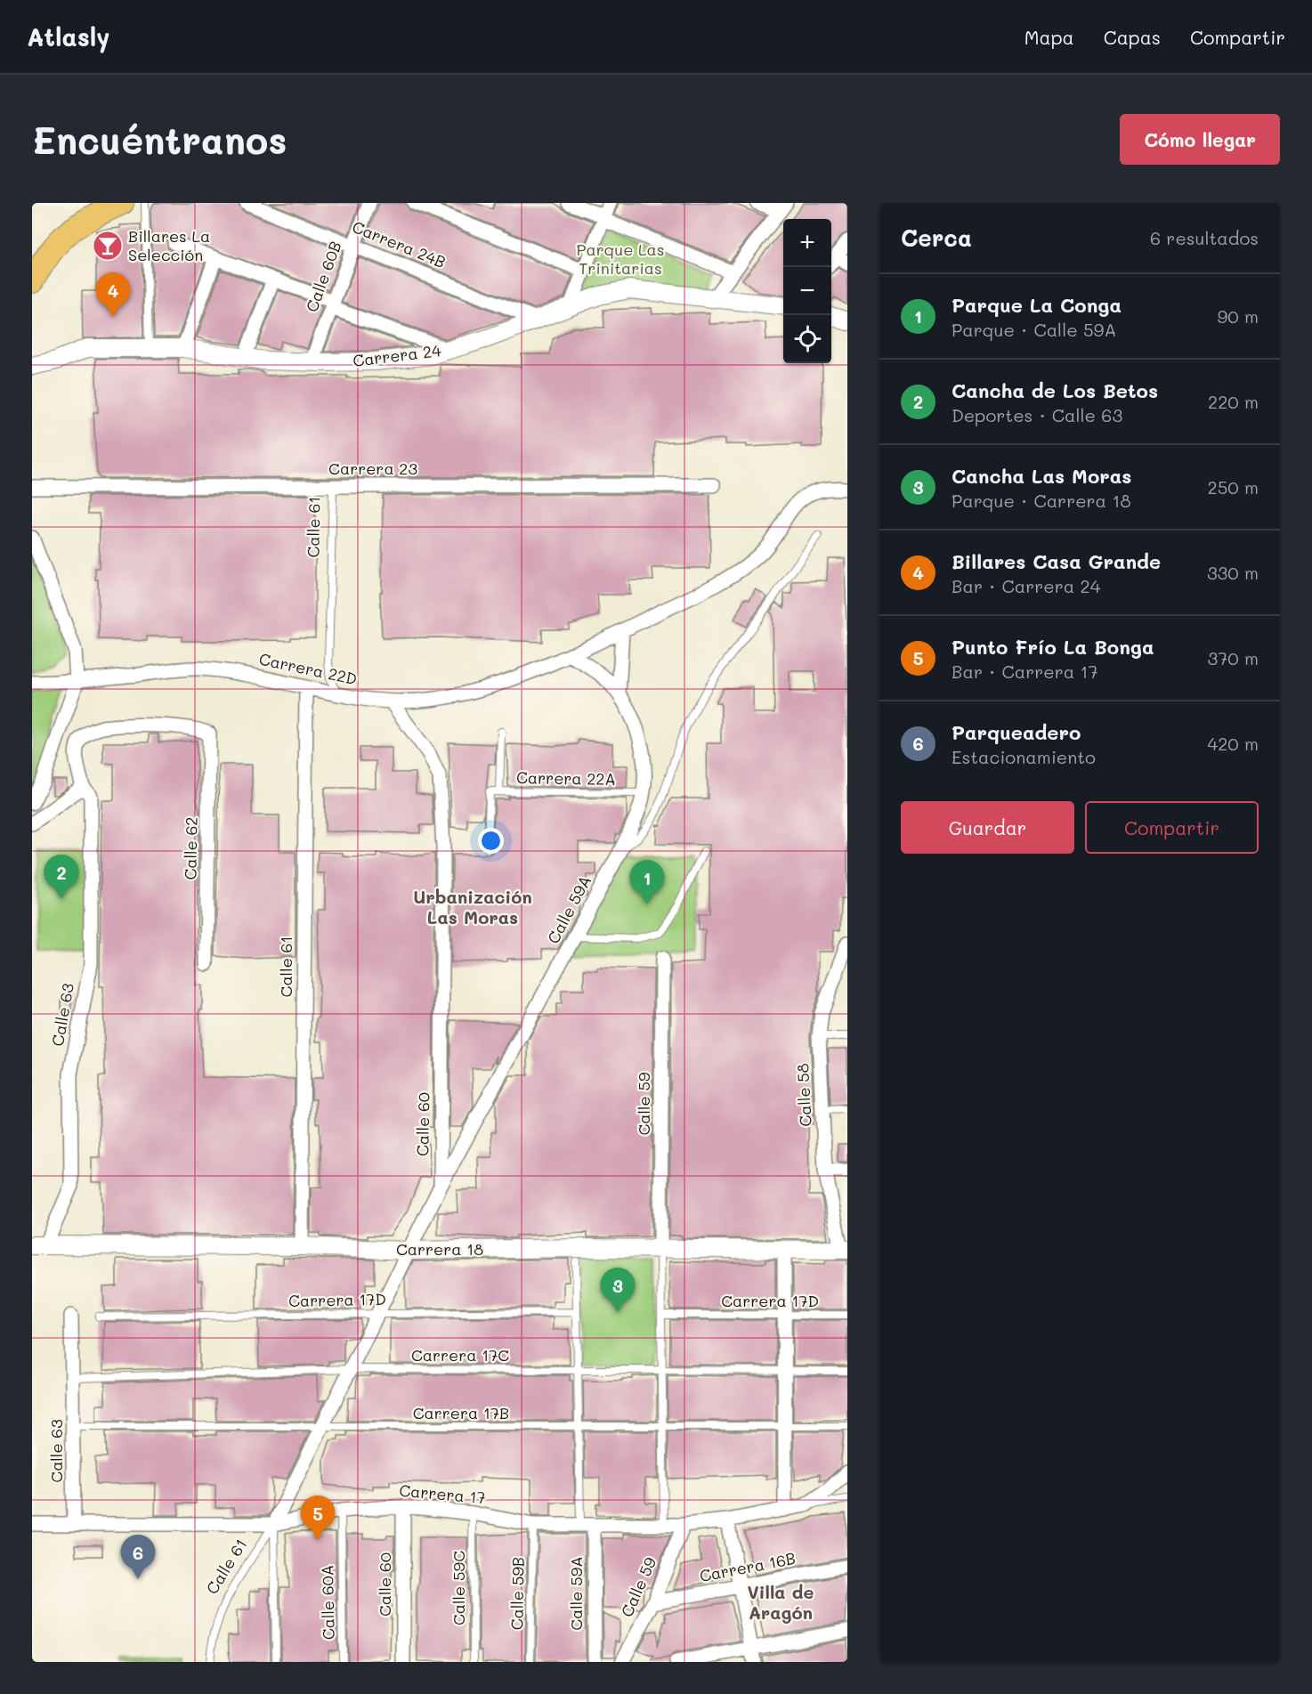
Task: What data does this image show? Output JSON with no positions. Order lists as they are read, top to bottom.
{
  "streets": {
    "street": [
      "Carrera 24B",
      "Calle 60B",
      "Carrera 24",
      "Carrera 23",
      "Calle 61",
      "Carrera 22D",
      "Calle 62",
      "Calle 59A",
      "Calle 63",
      "Calle 58",
      "Calle 59",
      "Calle 60",
      "Carrera 18",
      "Carrera 17",
      "Carrera 16B"
    ],
    "lane": [
      "Carrera 22A",
      "Carrera 17D",
      "Carrera 17C",
      "Carrera 17B",
      "Calle 59C",
      "Calle 59B",
      "Calle 60A"
    ]
  },
  "crossings": [
    ["Carrera 24B", "Calle 60B"],
    ["Carrera 24B", "Carrera 24"],
    ["Calle 60B", "Carrera 24"],
    ["Carrera 23", "Calle 61"],
    ["Calle 61", "Carrera 22D"],
    ["Calle 61", "Calle 60"],
    ["Calle 61", "Carrera 18"],
    ["Calle 61", "Carrera 17"],
    ["Carrera 22D", "Calle 59A"],
    ["Carrera 22D", "Calle 60"],
    ["Carrera 22A", "Calle 59A"],
    ["Calle 62", "Calle 63"],
    ["Calle 59A", "Calle 60"],
    ["Calle 59A", "Carrera 17"],
    ["Calle 63", "Carrera 18"],
    ["Calle 63", "Carrera 17C"],
    ["Calle 63", "Carrera 17B"],
    ["Calle 63", "Carrera 17"],
    ["Calle 58", "Carrera 18"],
    ["Calle 59", "Carrera 18"],
    ["Calle 59", "Carrera 17"],
    ["Calle 59", "Carrera 16B"],
    ["Calle 60", "Carrera 18"],
    ["Calle 60", "Carrera 17D"],
    ["Calle 60", "Carrera 17C"],
    ["Calle 60", "Carrera 17B"],
    ["Calle 60", "Carrera 17"],
    ["Carrera 17", "Calle 59C"],
    ["Carrera 17", "Calle 59B"],
    ["Carrera 17", "Calle 60A"]
  ],
  "districts": ["Urbanización Las Moras", "Villa de Aragón"],
  "parks": ["Parque Las Trinitarias"],
  "places": {
    "bar": ["Billares La Selección"]
  },
  "page": {
    "header": "Atlasly",
    "nav": ["Mapa", "Capas", "Compartir"],
    "buttons": [
      "Cómo llegar",
      ["Guardar", "Compartir"]
    ],
    "title": "Encuéntranos",
    "heading": ["Cerca", "6 resultados"],
    "map_buttons": ["+", "−"],
    "pins": [
      "4",
      "2",
      "1",
      "3",
      "5",
      "6"
    ],
    "list": [
      {
        "mark": "1",
        "name": "Parque La Conga",
        "note": "Parque · Calle 59A",
        "value": "90 m"
      },
      {
        "mark": "2",
        "name": "Cancha de Los Betos",
        "note": "Deportes · Calle 63",
        "value": "220 m"
      },
      {
        "mark": "3",
        "name": "Cancha Las Moras",
        "note": "Parque · Carrera 18",
        "value": "250 m"
      },
      {
        "mark": "4",
        "name": "Billares Casa Grande",
        "note": "Bar · Carrera 24",
        "value": "330 m"
      },
      {
        "mark": "5",
        "name": "Punto Frío La Bonga",
        "note": "Bar · Carrera 17",
        "value": "370 m"
      },
      {
        "mark": "6",
        "name": "Parqueadero",
        "note": "Estacionamiento",
        "value": "420 m"
      }
    ]
  }
}
